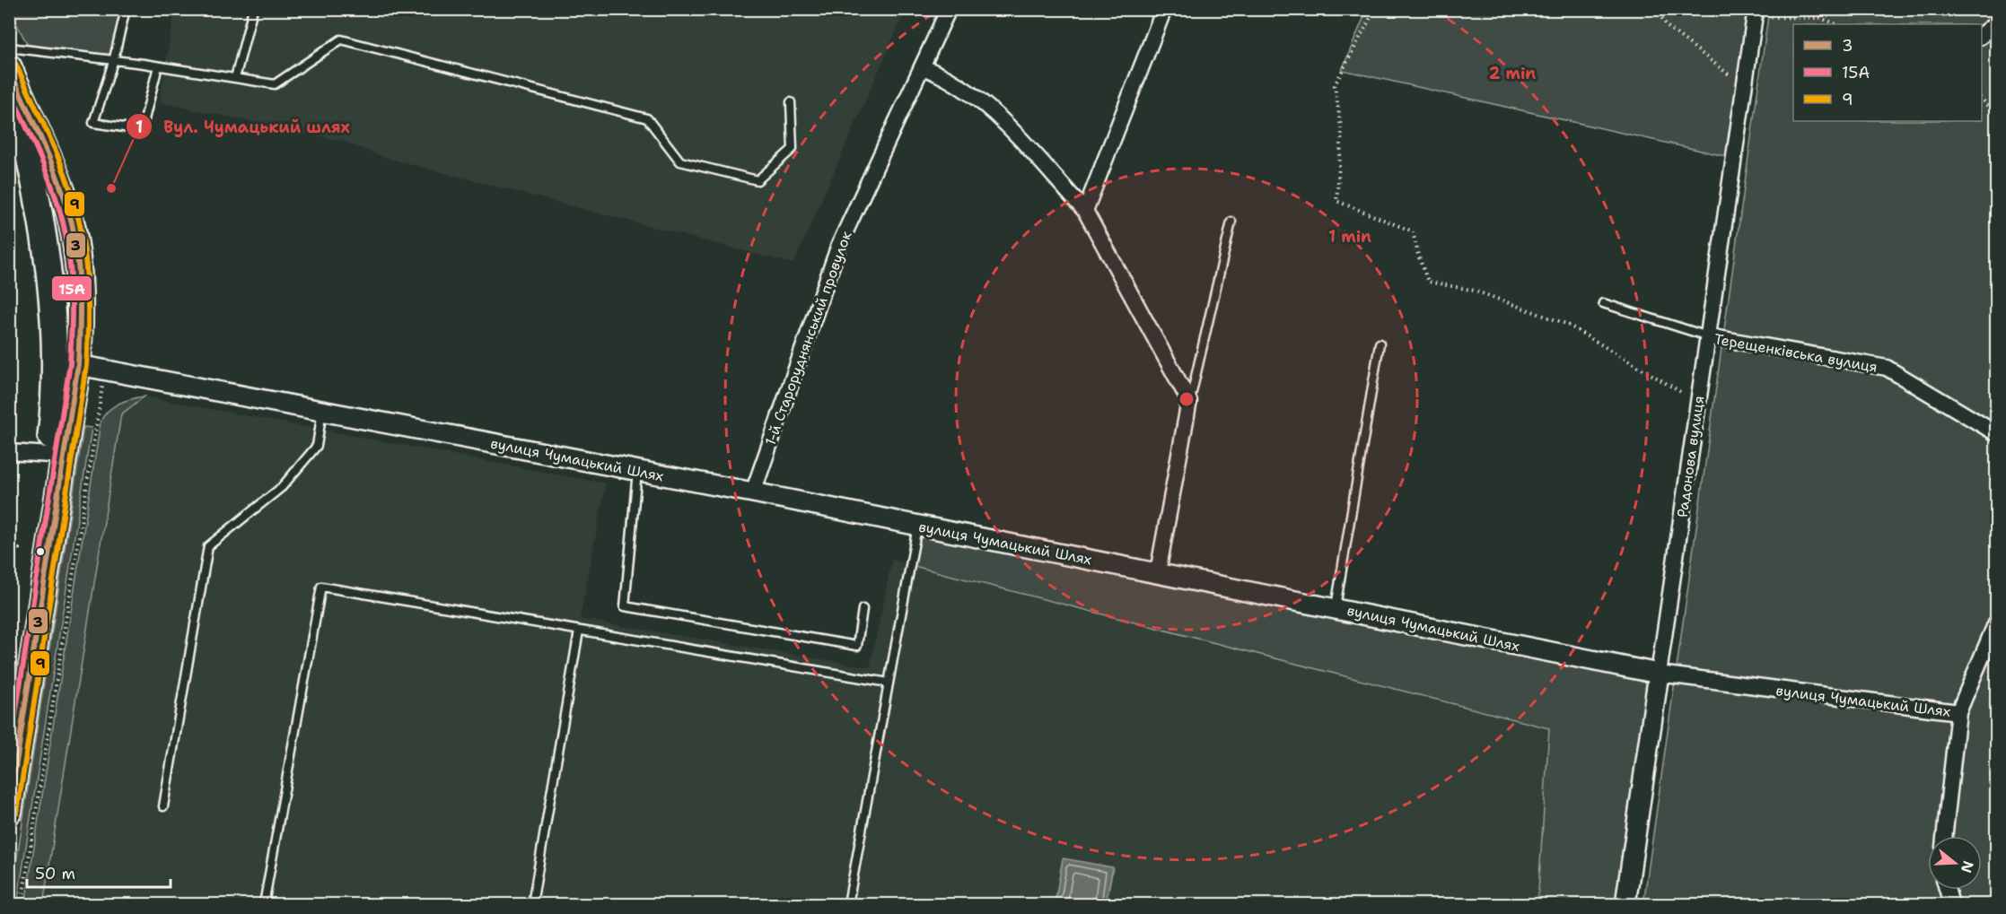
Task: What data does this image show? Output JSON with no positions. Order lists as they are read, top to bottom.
{
  "streets": {
    "street": [
      "1-й Староруднянський провулок",
      "Терещенківська вулиця",
      "Радонова вулиця",
      "вулиця Чумацький Шлях"
    ]
  },
  "crossings": [
    ["1-й Староруднянський провулок", "вулиця Чумацький Шлях"],
    ["Терещенківська вулиця", "Радонова вулиця"],
    ["Радонова вулиця", "вулиця Чумацький Шлях"]
  ],
  "places": ["Вул. Чумацький шлях"],
  "lines": ["transit line 9", "transit line 3", "transit line 15A"],
  "legend": ["3", "15A", "9"],
  "scale_bar": "50 m",
  "north": "right",
  "rings": ["2 min", "1 min"]
}
